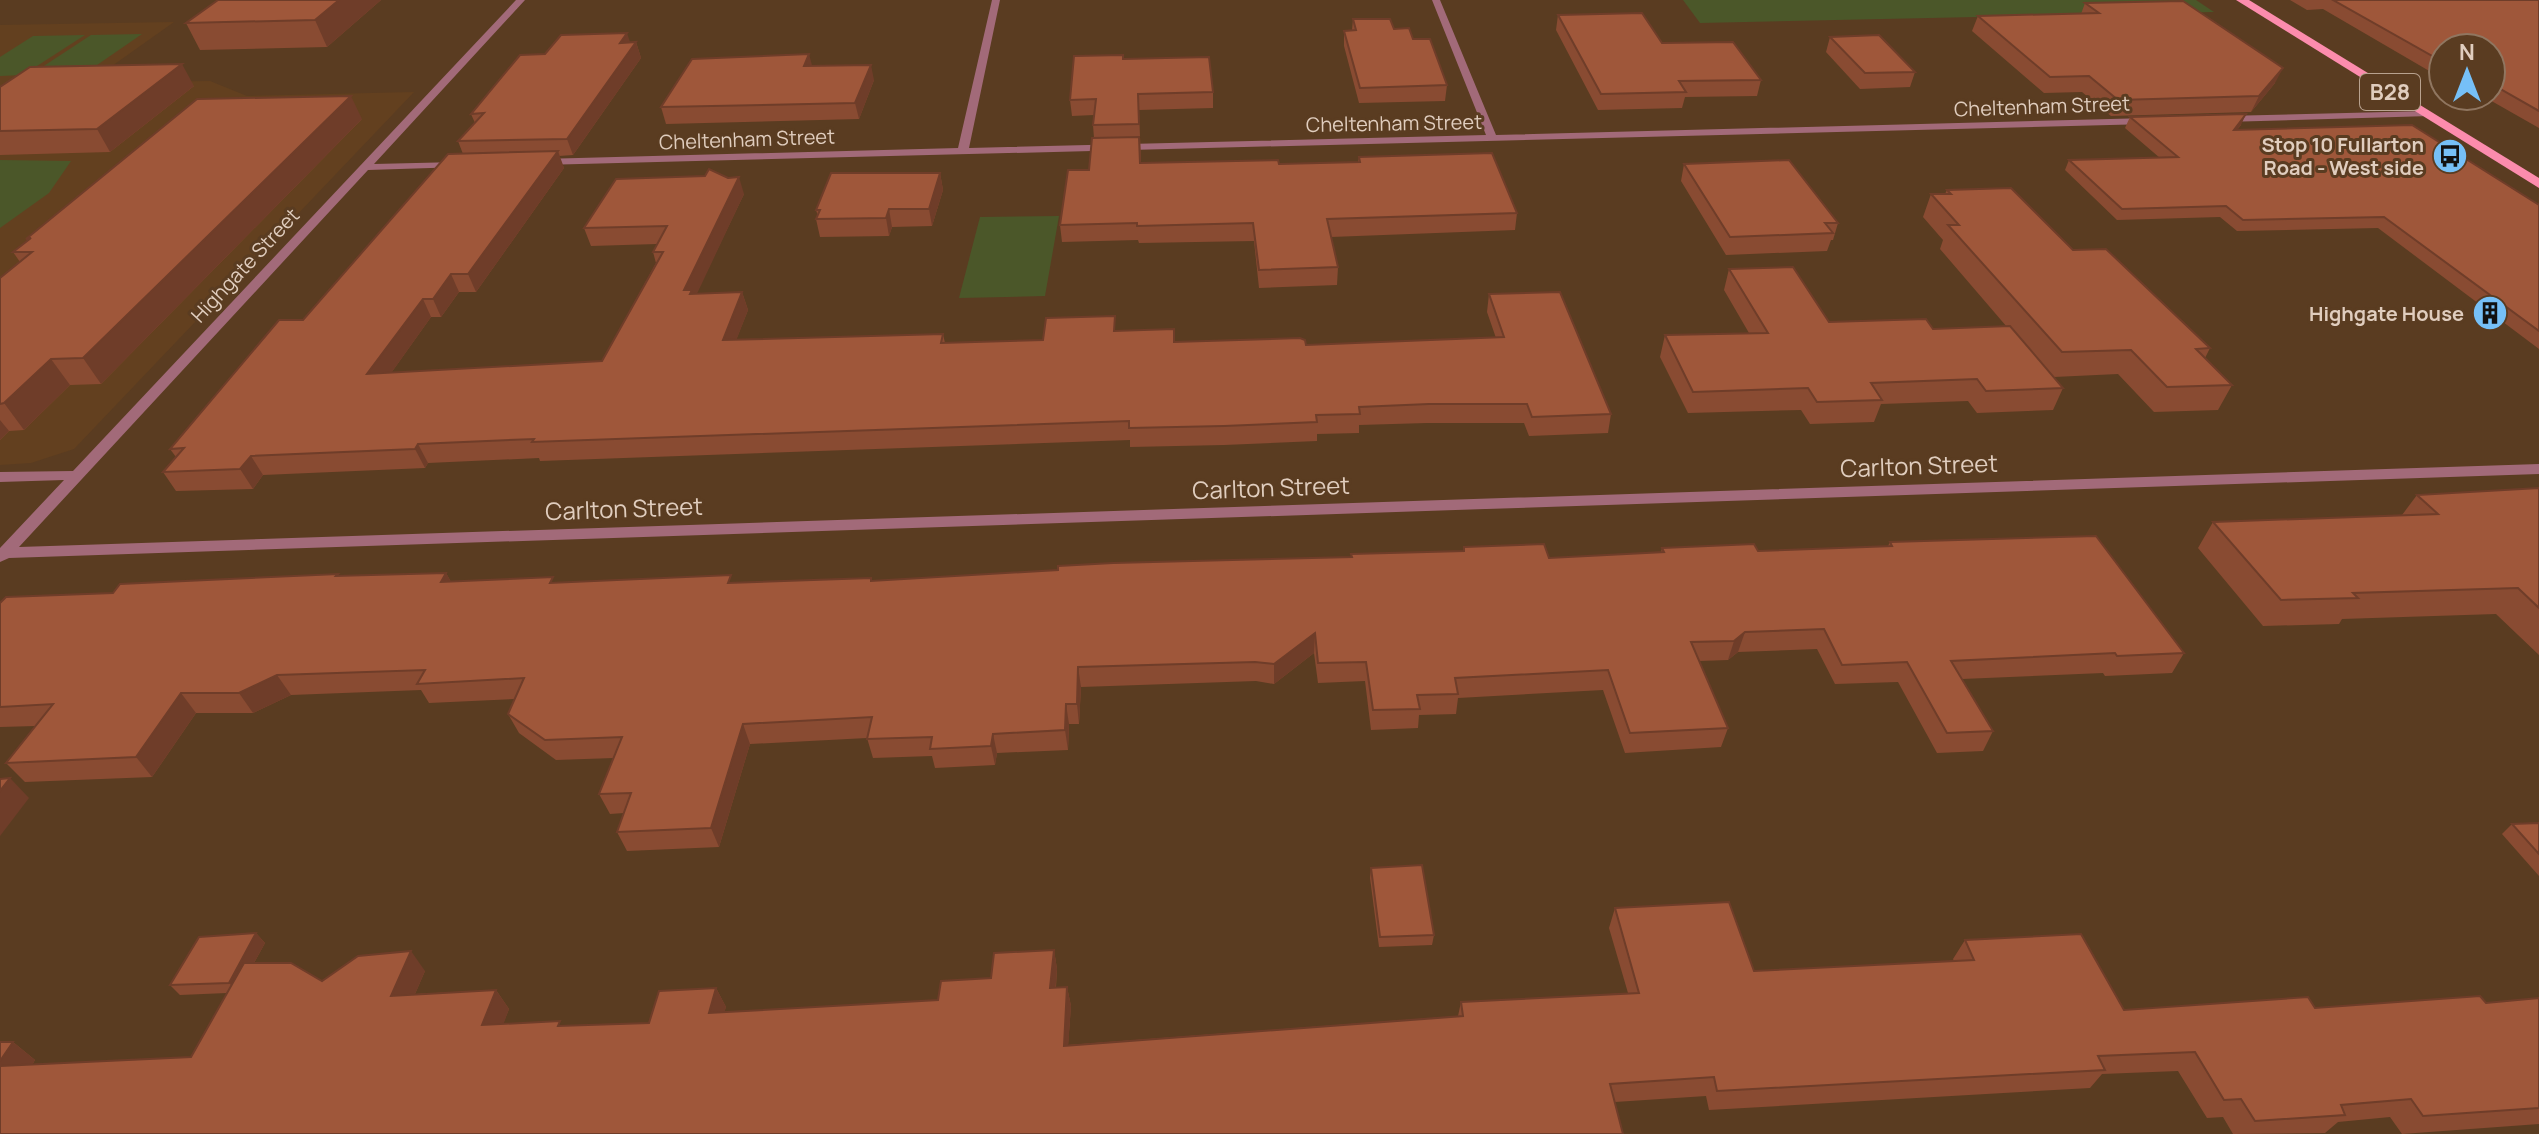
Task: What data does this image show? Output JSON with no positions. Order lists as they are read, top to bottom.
{
  "streets": {
    "main road": ["B28"],
    "street": ["Cheltenham Street", "Highgate Street", "Carlton Street"]
  },
  "crossings": [
    ["Highgate Street", "Carlton Street"]
  ],
  "places": {
    "bus stop": ["Stop 10 Fullarton Road - West side"],
    "building": ["Highgate House"]
  },
  "north": "top"
}
